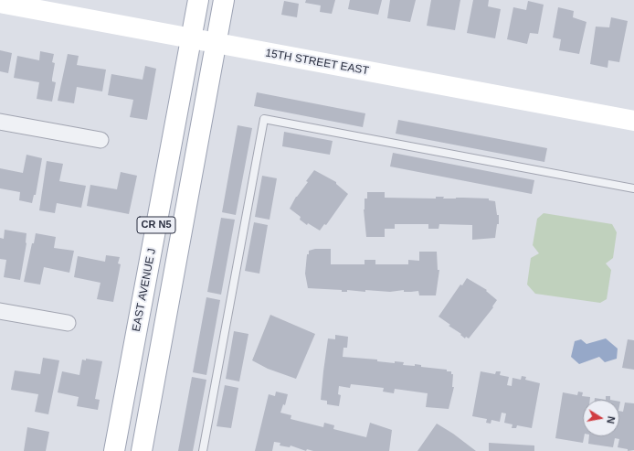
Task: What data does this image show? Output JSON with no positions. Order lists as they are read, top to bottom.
{
  "streets": {
    "main road": ["15TH STREET EAST", "CR N5", "EAST AVENUE J"]
  },
  "crossings": [
    ["15TH STREET EAST", "CR N5"],
    ["15TH STREET EAST", "EAST AVENUE J"]
  ],
  "north": "right"
}
